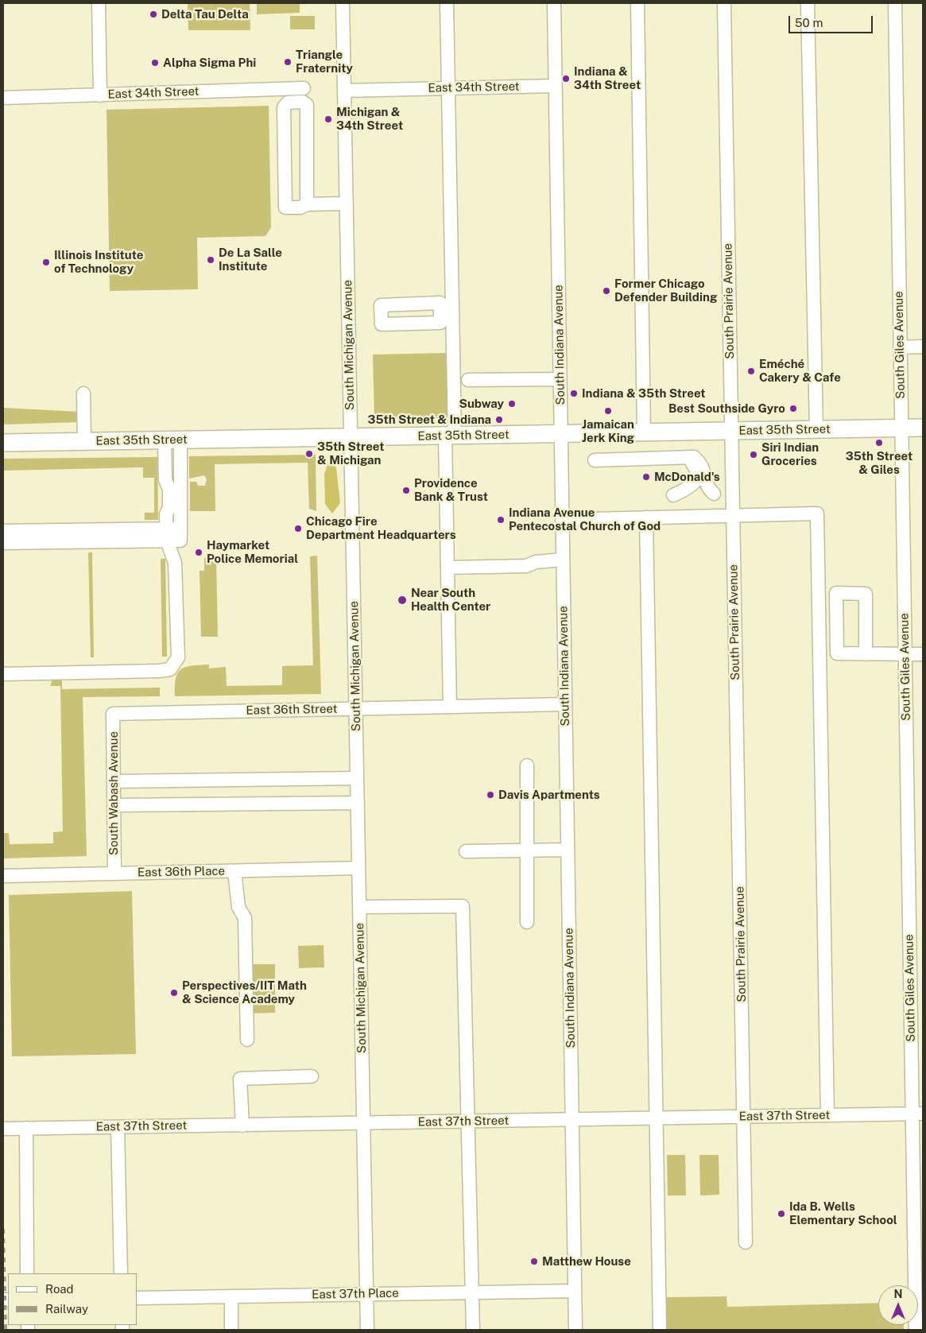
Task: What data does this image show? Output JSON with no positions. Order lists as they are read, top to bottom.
{
  "streets": {
    "main road": ["East 35th Street"],
    "street": [
      "East 34th Street",
      "South Prairie Avenue",
      "South Michigan Avenue",
      "South Indiana Avenue",
      "South Giles Avenue",
      "East 36th Street",
      "South Wabash Avenue",
      "East 36th Place",
      "East 37th Street",
      "East 37th Place"
    ]
  },
  "crossings": [
    ["East 34th Street", "South Michigan Avenue"],
    ["East 34th Street", "South Indiana Avenue"],
    ["South Prairie Avenue", "East 35th Street"],
    ["South Prairie Avenue", "East 37th Street"],
    ["South Michigan Avenue", "East 35th Street"],
    ["South Michigan Avenue", "East 36th Street"],
    ["South Michigan Avenue", "East 36th Place"],
    ["South Michigan Avenue", "East 37th Street"],
    ["South Michigan Avenue", "East 37th Place"],
    ["South Indiana Avenue", "East 35th Street"],
    ["South Indiana Avenue", "East 36th Street"],
    ["South Indiana Avenue", "East 37th Street"],
    ["South Indiana Avenue", "East 37th Place"],
    ["South Giles Avenue", "East 35th Street"],
    ["South Giles Avenue", "East 37th Street"],
    ["East 36th Street", "South Wabash Avenue"],
    ["South Wabash Avenue", "East 36th Place"]
  ],
  "places": [
    "Delta Tau Delta",
    "Triangle Fraternity",
    "Alpha Sigma Phi",
    "Indiana & 34th Street",
    "Michigan & 34th Street",
    "De La Salle Institute",
    "Illinois Institute of Technology",
    "Former Chicago Defender Building",
    "Eméché Cakery & Cafe",
    "Indiana & 35th Street",
    "Subway",
    "Best Southside Gyro",
    "Jamaican Jerk King",
    "35th Street & Indiana",
    "35th Street & Giles",
    "35th Street & Michigan",
    "Siri Indian Groceries",
    "McDonald's",
    "Providence Bank & Trust",
    "Indiana Avenue Pentecostal Church of God",
    "Chicago Fire Department Headquarters",
    "Haymarket Police Memorial",
    "Near South Health Center",
    "Davis Apartments",
    "Perspectives/IIT Math & Science Academy",
    "Ida B. Wells Elementary School",
    "Matthew House"
  ],
  "legend": ["Road", "Railway"],
  "scale_bar": "50 m",
  "north": "top"
}
